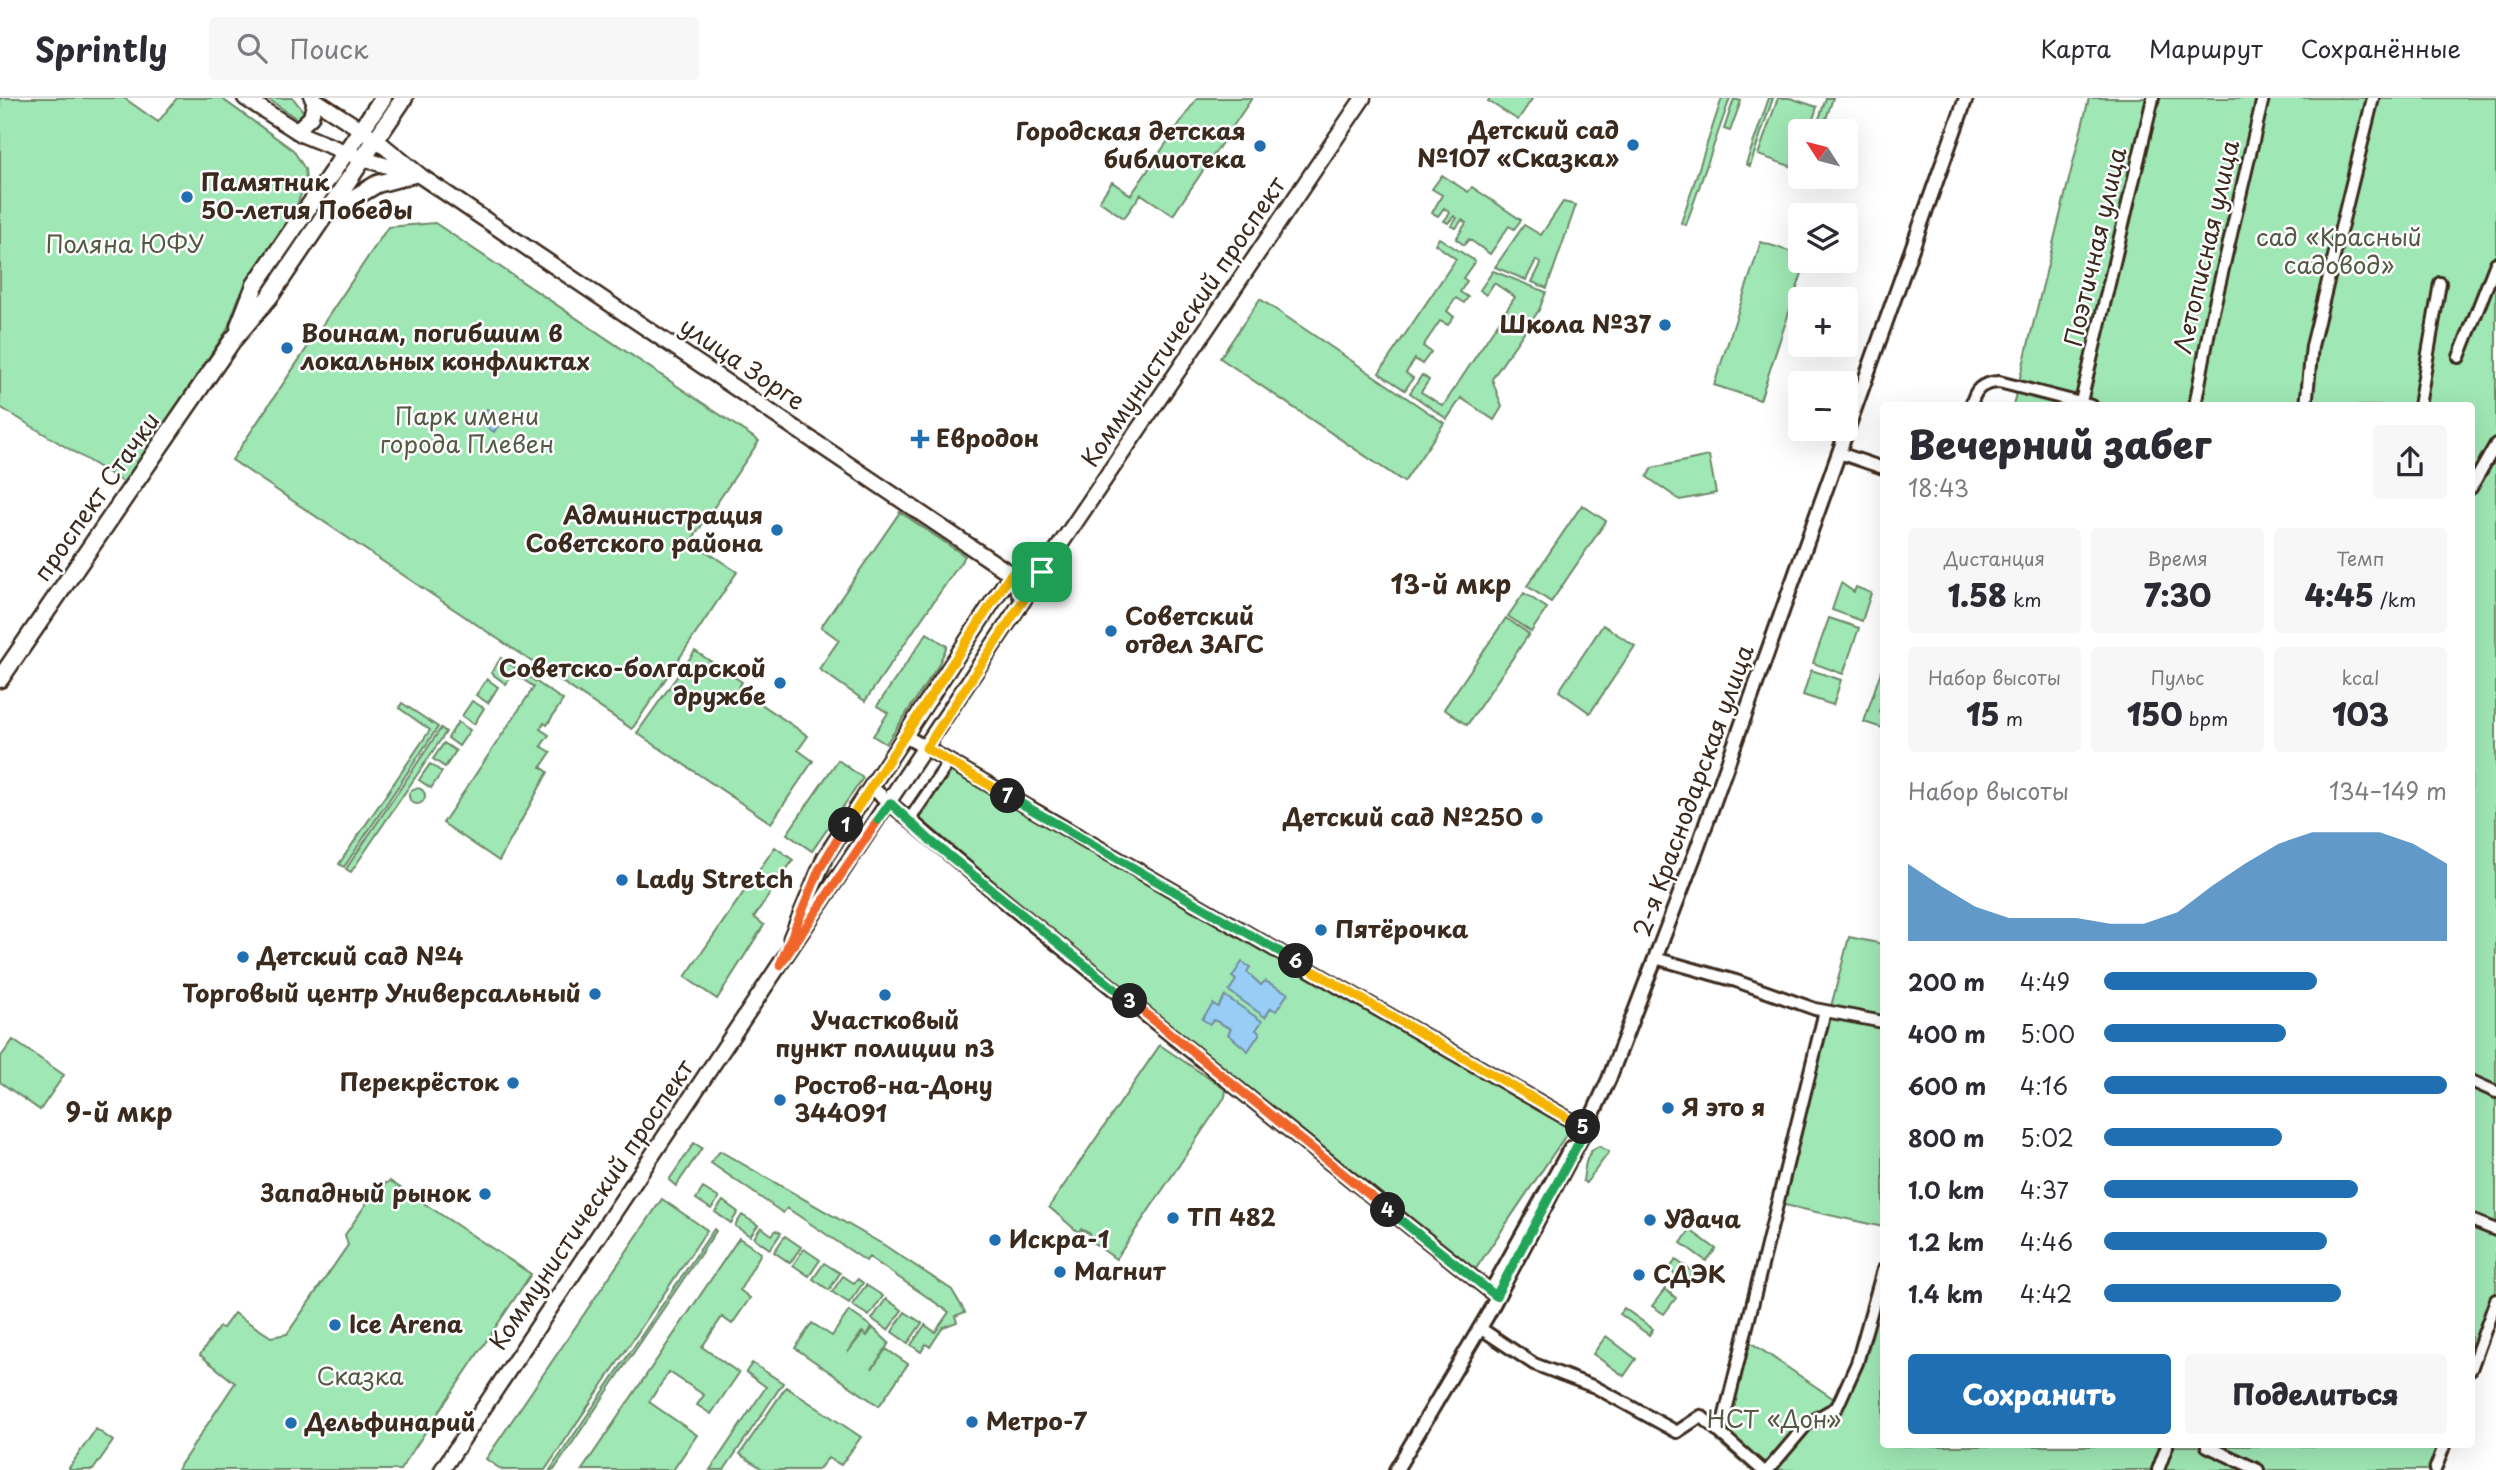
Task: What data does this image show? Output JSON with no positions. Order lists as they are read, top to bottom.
{
  "streets": {
    "main road": ["Коммунистический проспект", "улица Зорге", "проспект Стачки"],
    "street": ["Поэтичная улица", "Летописная улица", "2-я Краснодарская улица"]
  },
  "crossings": [
    ["Коммунистический проспект", "улица Зорге"],
    ["улица Зорге", "проспект Стачки"]
  ],
  "districts": ["13-й мкр", "9-й мкр"],
  "parks": [
    "сад «Красный садовод»",
    "Поляна ЮФУ",
    "Парк имени города Плевен",
    "Сказка",
    "НСТ «Дон»"
  ],
  "places": {
    "other": [
      "Детский сад №107 «Сказка»",
      "Городская детская библиотека",
      "Памятник 50-летия Победы",
      "Школа №37",
      "Воинам, погибшим в локальных конфликтах",
      "Администрация Советского района",
      "Советский отдел ЗАГС",
      "Советско-болгарской дружбе",
      "Детский сад №250",
      "Lady Stretch",
      "Пятёрочка",
      "Детский сад №4",
      "Торговый центр Универсальный",
      "Участковый пункт полиции n3",
      "Перекрёсток",
      "Ростов-на-Дону 344091",
      "Я это я",
      "Западный рынок",
      "ТП 482",
      "Удача",
      "Искра-1",
      "Магнит",
      "СДЭК",
      "Ice Arena",
      "Метро-7",
      "Дельфинарий"
    ],
    "health": ["Евродон"]
  },
  "north": "top left",
  "page": {
    "header": "Sprintly",
    "search": "Поиск",
    "nav": ["Карта", "Маршрут", "Сохранённые"],
    "map_buttons": ["+", "−"],
    "heading": ["Вечерний забег", "18:43"],
    "stats": [
      ["Дистанция", "1.58 km"],
      ["Время", "7:30"],
      ["Темп", "4:45 /km"],
      ["Набор высоты", "15 m"],
      ["Пульс", "150 bpm"],
      ["kcal", "103"]
    ],
    "chart": ["Набор высоты", "134–149 m"],
    "pins": [
      "7",
      "1",
      "6",
      "3",
      "5",
      "4"
    ],
    "list": [
      {
        "name": "200 m",
        "note": "4:49"
      },
      {
        "name": "400 m",
        "note": "5:00"
      },
      {
        "name": "600 m",
        "note": "4:16"
      },
      {
        "name": "800 m",
        "note": "5:02"
      },
      {
        "name": "1.0 km",
        "note": "4:37"
      },
      {
        "name": "1.2 km",
        "note": "4:46"
      },
      {
        "name": "1.4 km",
        "note": "4:42"
      }
    ],
    "buttons": ["Сохранить", "Поделиться"]
  }
}
